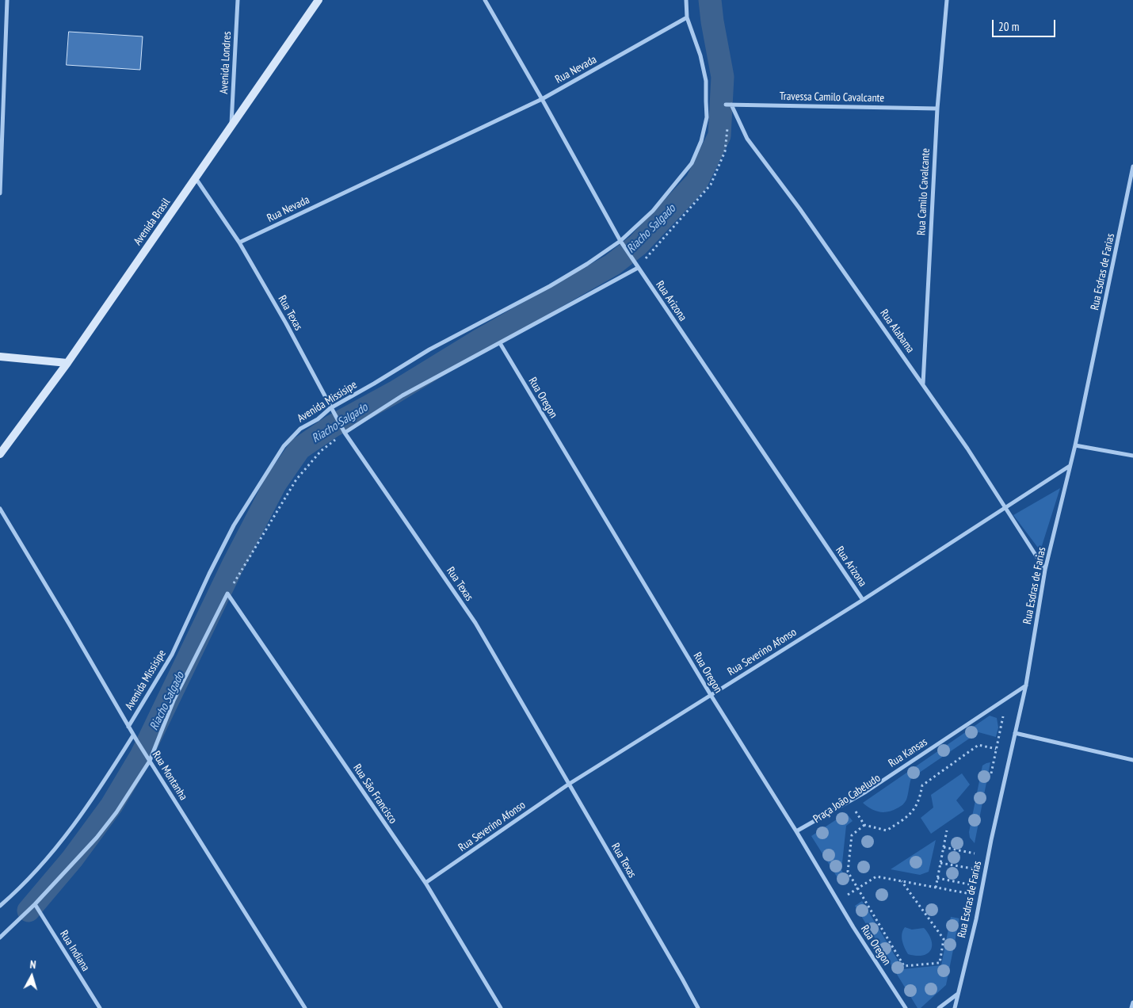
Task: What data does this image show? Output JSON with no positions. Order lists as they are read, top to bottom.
{
  "streets": {
    "street": [
      "Avenida Londres",
      "Rua Nevada",
      "Travessa Camilo Cavalcante",
      "Rua Camilo Cavalcante",
      "Avenida Brasil",
      "Rua Esdras de Farias",
      "Rua Arizona",
      "Rua Texas",
      "Rua Alabama",
      "Rua Oregon",
      "Avenida Missisipe",
      "Rua Severino Afonso",
      "Rua Kansas",
      "Rua Montanha",
      "Rua São Francisco",
      "Rua Indiana"
    ]
  },
  "crossings": [
    ["Avenida Londres", "Avenida Brasil"],
    ["Rua Nevada", "Rua Arizona"],
    ["Rua Nevada", "Rua Texas"],
    ["Travessa Camilo Cavalcante", "Rua Camilo Cavalcante"],
    ["Travessa Camilo Cavalcante", "Rua Alabama"],
    ["Rua Camilo Cavalcante", "Rua Alabama"],
    ["Avenida Brasil", "Rua Texas"],
    ["Rua Esdras de Farias", "Rua Alabama"],
    ["Rua Esdras de Farias", "Rua Severino Afonso"],
    ["Rua Esdras de Farias", "Rua Kansas"],
    ["Rua Arizona", "Avenida Missisipe"],
    ["Rua Arizona", "Rua Severino Afonso"],
    ["Rua Texas", "Avenida Missisipe"],
    ["Rua Texas", "Rua Severino Afonso"],
    ["Rua Alabama", "Rua Severino Afonso"],
    ["Rua Oregon", "Rua Severino Afonso"],
    ["Rua Oregon", "Rua Kansas"],
    ["Avenida Missisipe", "Rua Montanha"],
    ["Rua Severino Afonso", "Rua São Francisco"]
  ],
  "water": ["Riacho Salgado"],
  "scale_bar": "20 m",
  "north": "top"
}
